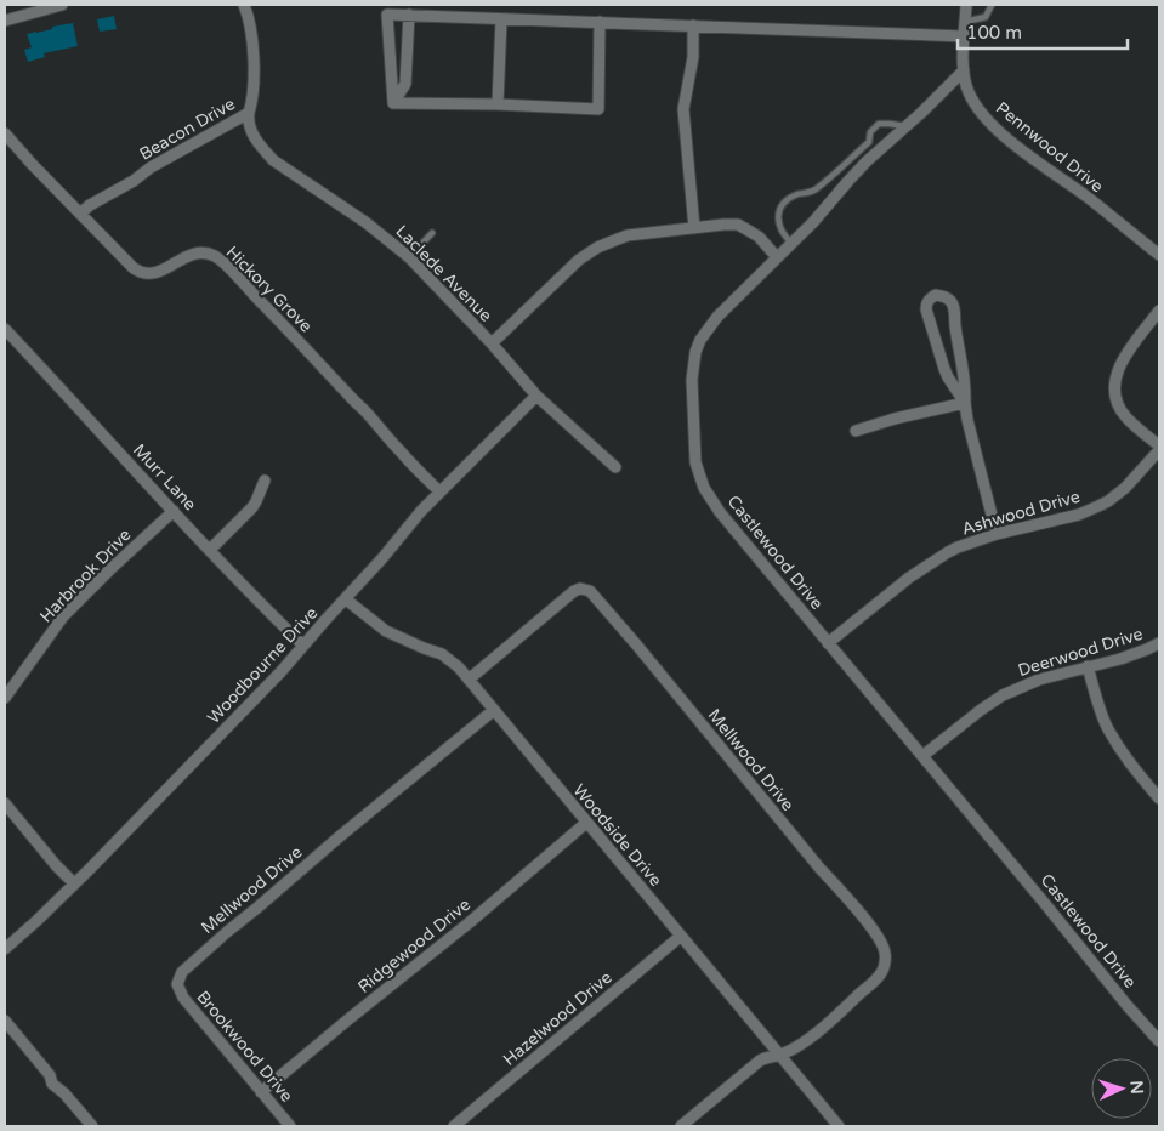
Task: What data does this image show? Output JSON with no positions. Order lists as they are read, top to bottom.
{
  "streets": {
    "street": [
      "Beacon Drive",
      "Pennwood Drive",
      "Laclede Avenue",
      "Hickory Grove",
      "Murr Lane",
      "Ashwood Drive",
      "Castlewood Drive",
      "Harbrook Drive",
      "Deerwood Drive",
      "Woodbourne Drive",
      "Mellwood Drive",
      "Woodside Drive",
      "Ridgewood Drive",
      "Hazelwood Drive",
      "Brookwood Drive"
    ]
  },
  "crossings": [
    ["Beacon Drive", "Laclede Avenue"],
    ["Beacon Drive", "Hickory Grove"],
    ["Pennwood Drive", "Castlewood Drive"],
    ["Laclede Avenue", "Woodbourne Drive"],
    ["Hickory Grove", "Woodbourne Drive"],
    ["Murr Lane", "Harbrook Drive"],
    ["Murr Lane", "Woodbourne Drive"],
    ["Ashwood Drive", "Castlewood Drive"],
    ["Castlewood Drive", "Deerwood Drive"],
    ["Woodbourne Drive", "Woodside Drive"],
    ["Mellwood Drive", "Woodside Drive"],
    ["Mellwood Drive", "Brookwood Drive"],
    ["Woodside Drive", "Ridgewood Drive"],
    ["Woodside Drive", "Hazelwood Drive"],
    ["Ridgewood Drive", "Brookwood Drive"]
  ],
  "scale_bar": "100 m",
  "north": "right"
}
